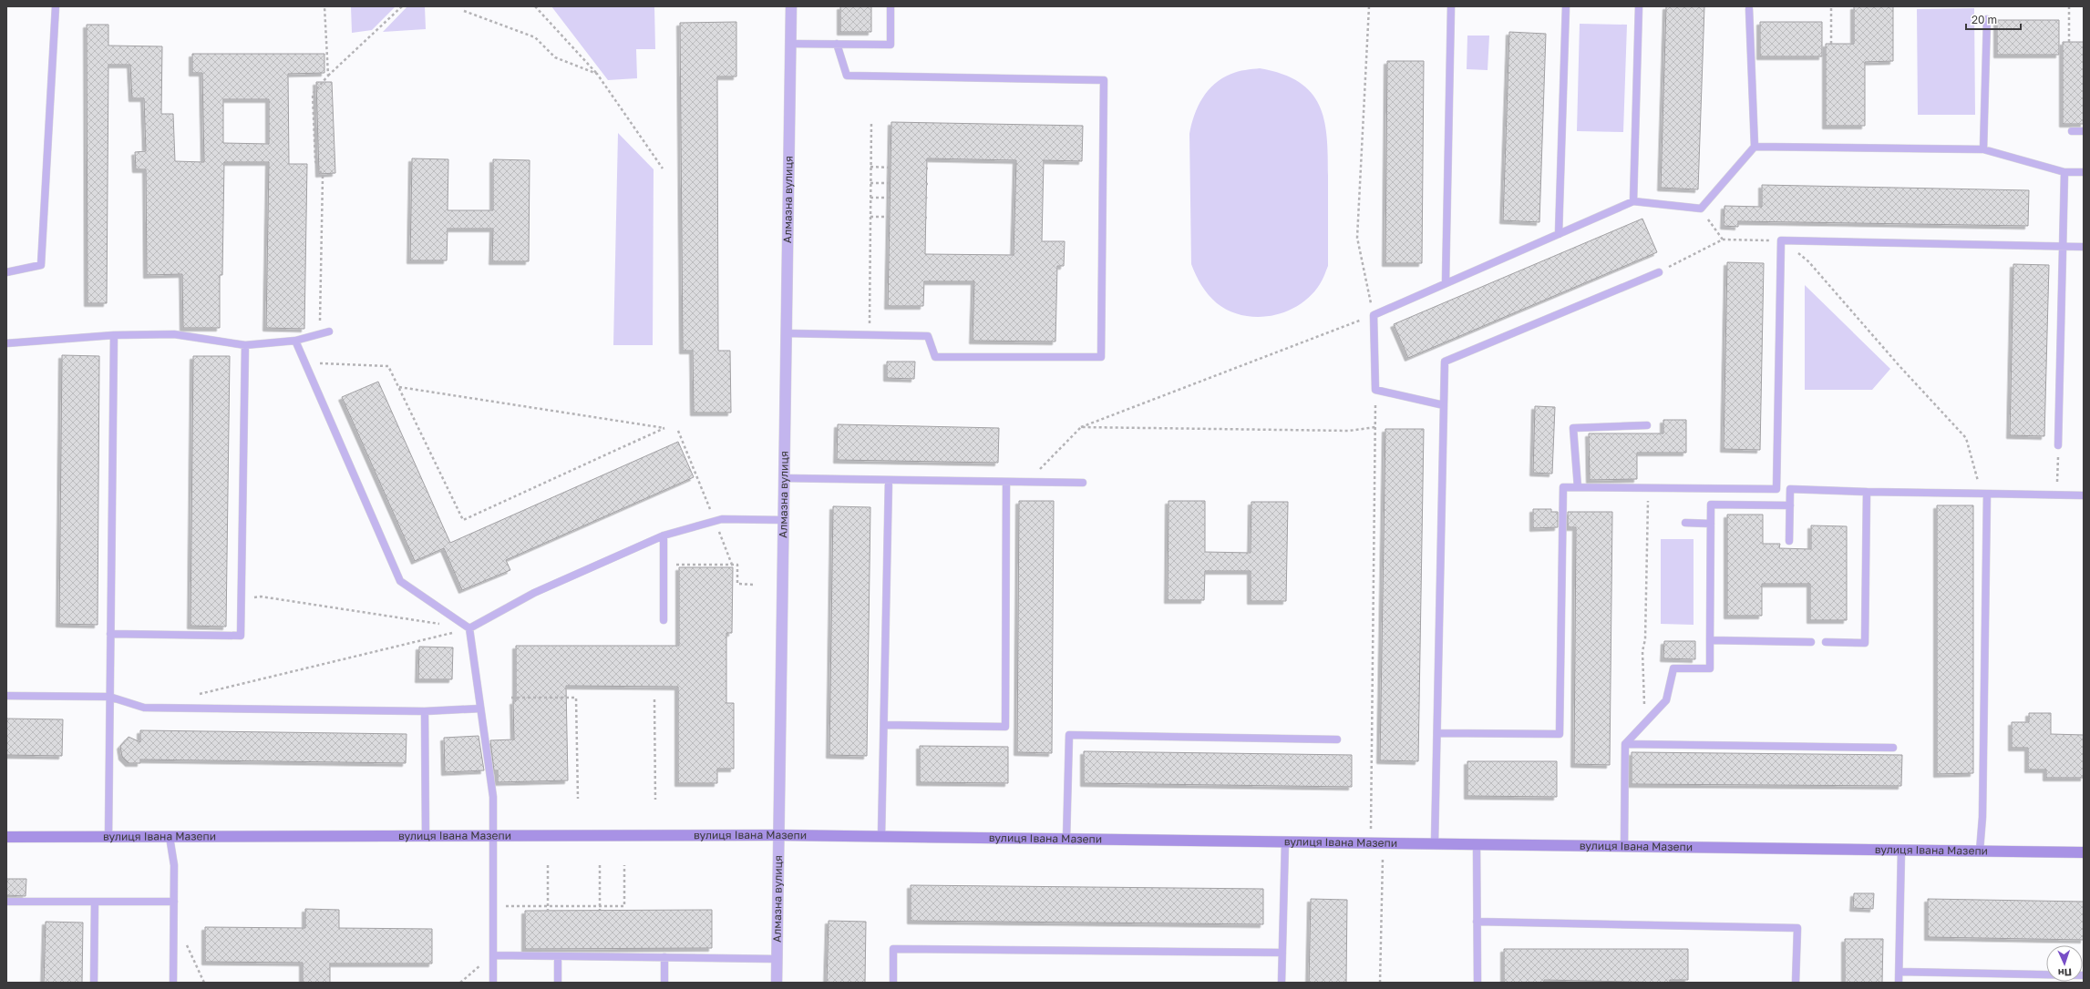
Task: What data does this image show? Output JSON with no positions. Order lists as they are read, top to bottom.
{
  "streets": {
    "main road": ["вулиця Івана Мазепи"],
    "street": ["Алмазна вулиця"]
  },
  "crossings": [
    ["Алмазна вулиця", "вулиця Івана Мазепи"]
  ],
  "scale_bar": "20 m",
  "north": "bottom"
}
